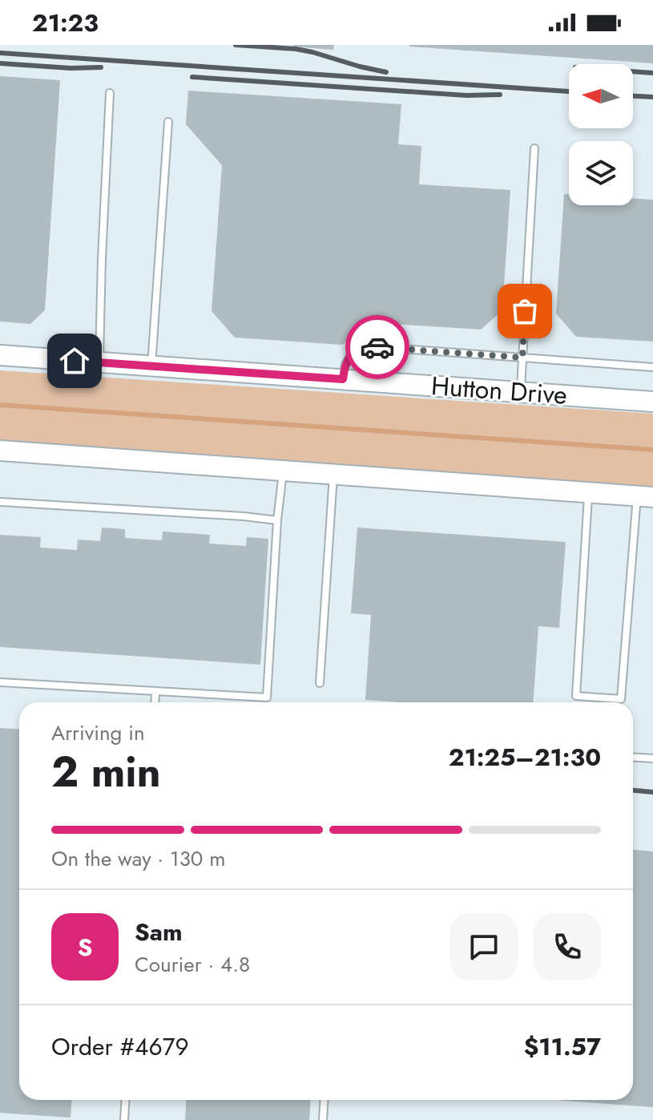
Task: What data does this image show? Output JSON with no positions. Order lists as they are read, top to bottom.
{
  "streets": {
    "street": ["Hutton Drive"]
  },
  "north": "left",
  "page": {
    "status": "21:23",
    "heading": ["2 min", "Arriving in", "21:25–21:30"],
    "panel": [
      "Sam",
      "Courier · 4.8",
      "Order #4679",
      "$11.57"
    ],
    "bar": "On the way · 130 m",
    "round": "S"
  }
}
